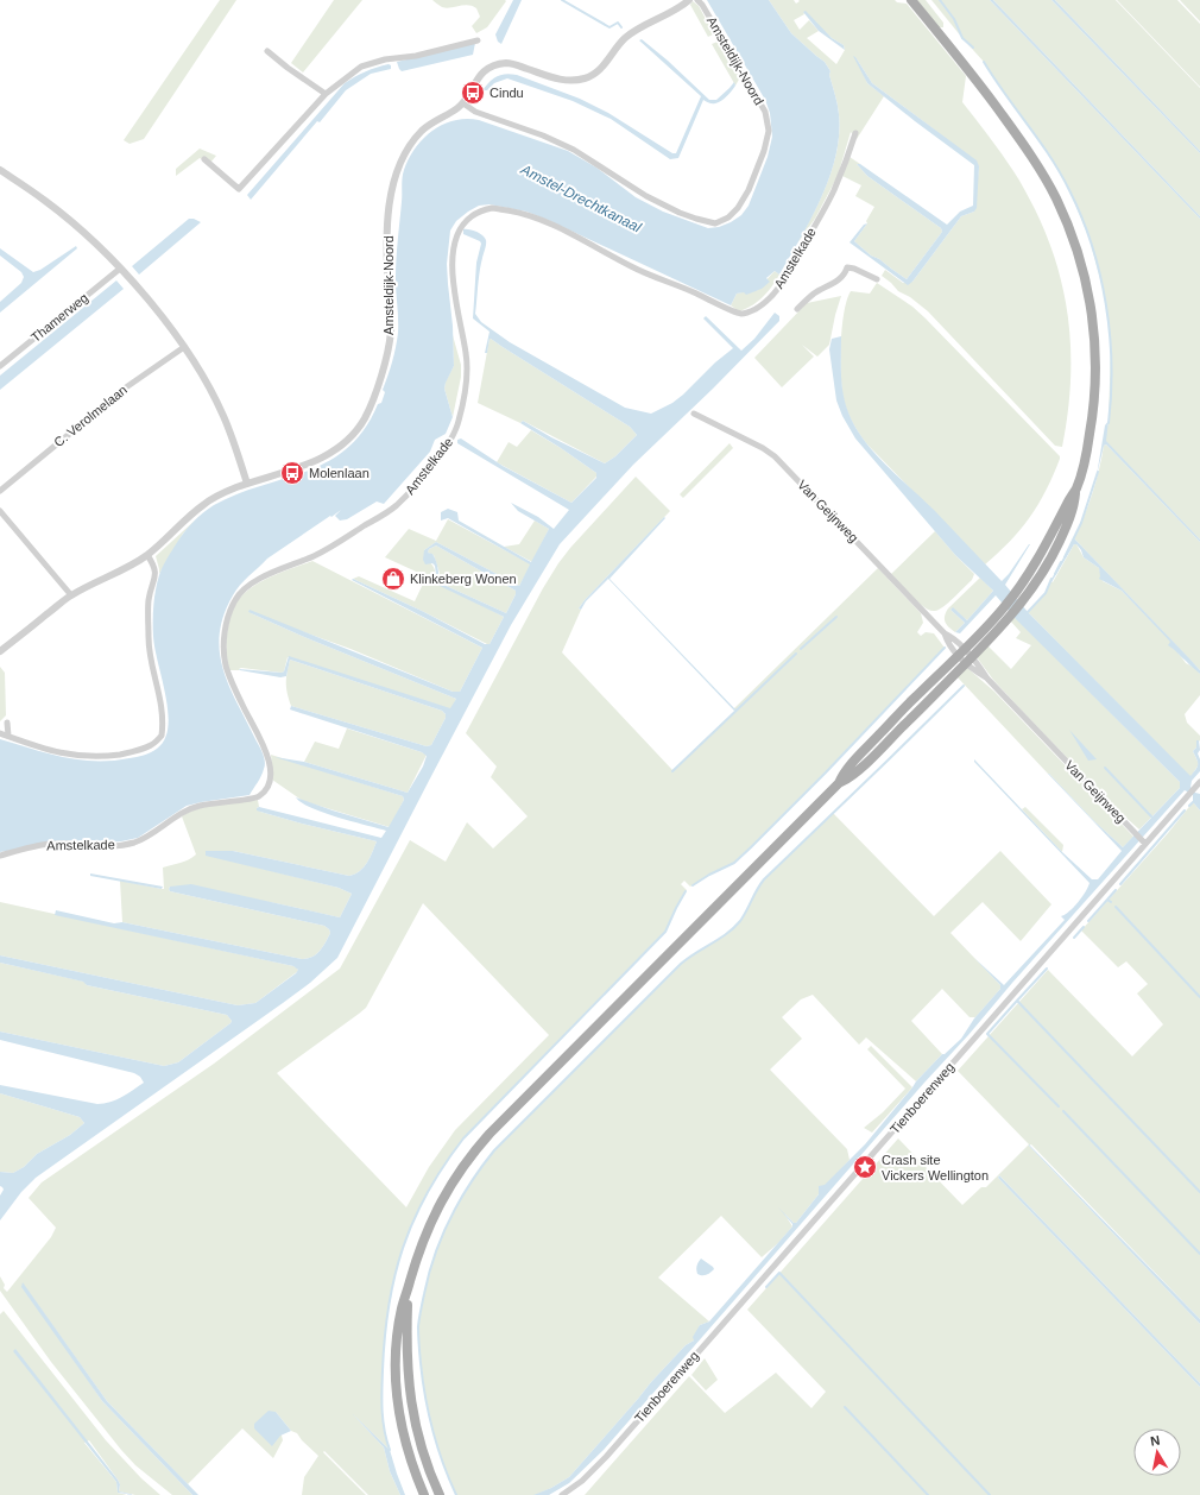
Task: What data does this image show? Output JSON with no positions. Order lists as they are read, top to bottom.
{
  "streets": {
    "street": [
      "Amsteldijk-Noord",
      "Amstelkade",
      "Thamerweg",
      "C. Verolmelaan",
      "Van Geijnweg",
      "Tienboerenweg"
    ]
  },
  "crossings": [
    ["Van Geijnweg", "Tienboerenweg"]
  ],
  "water": ["Amstel-Drechtkanaal"],
  "places": {
    "bus stop": ["Cindu", "Molenlaan"],
    "shop": ["Klinkeberg Wonen"],
    "place": ["Crash site Vickers Wellington"]
  },
  "north": "top"
}
